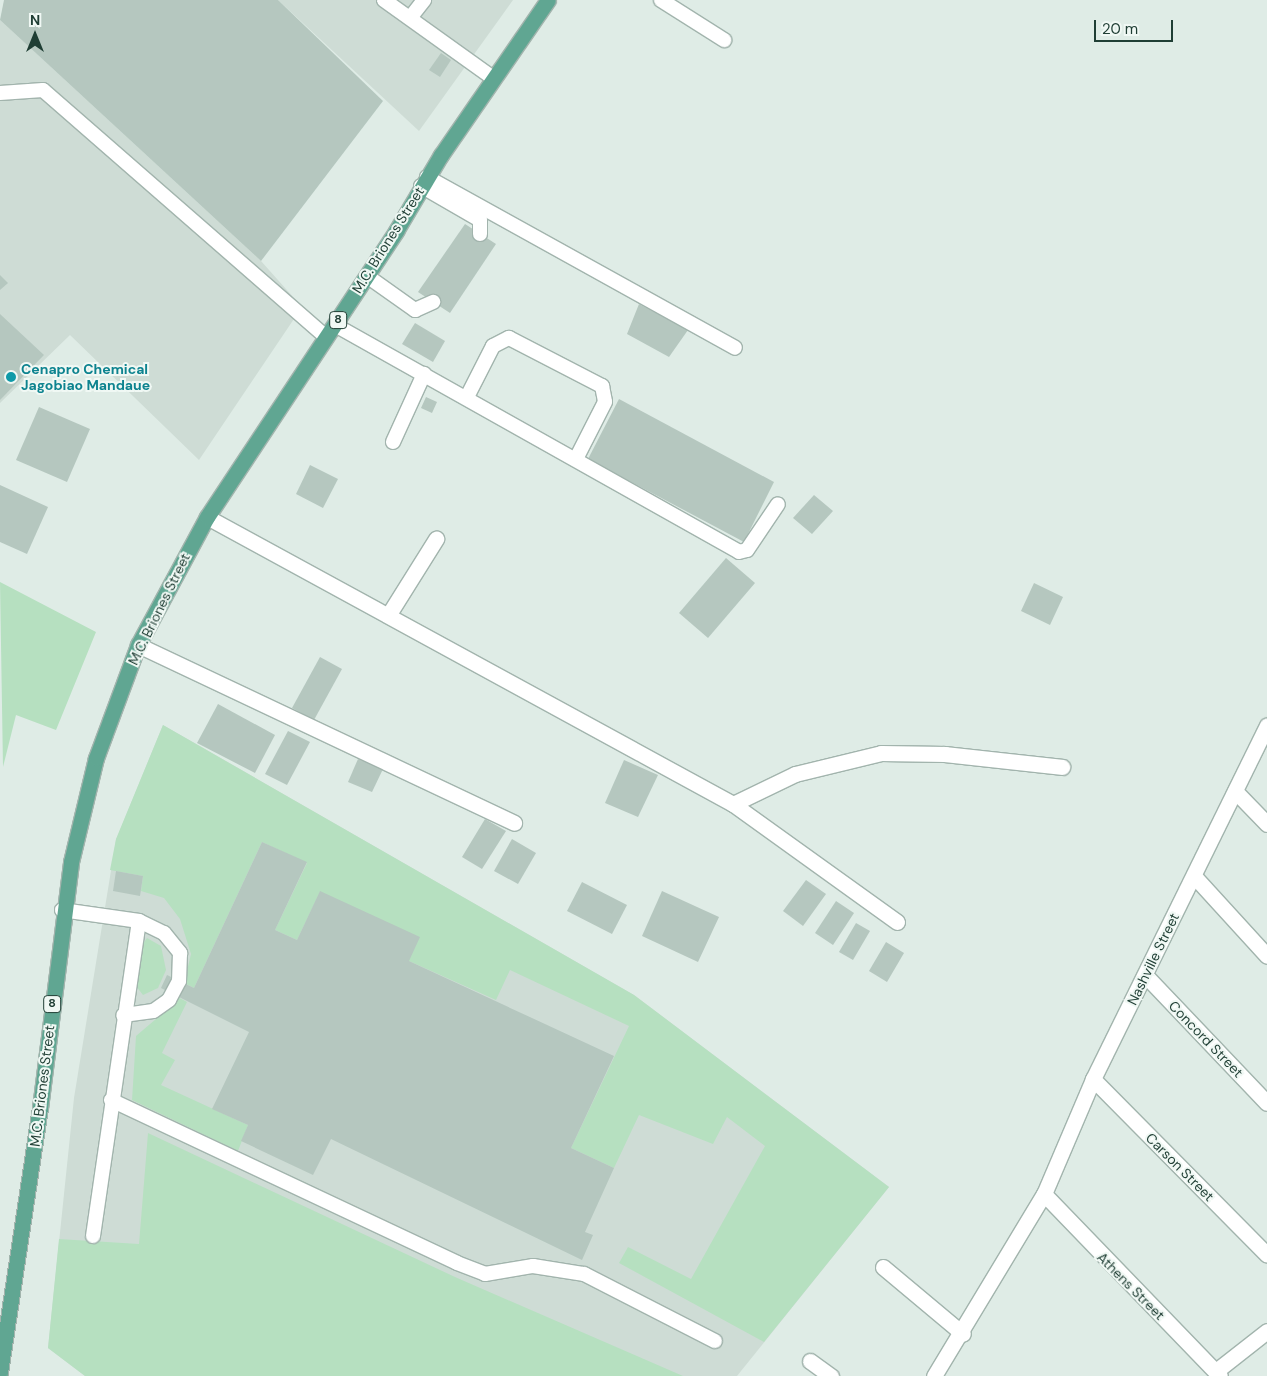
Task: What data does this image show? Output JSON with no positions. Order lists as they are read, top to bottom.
{
  "streets": {
    "main road": ["M.C. Briones Street", "8"],
    "street": [
      "Nashville Street",
      "Concord Street",
      "Carson Street",
      "Athens Street"
    ]
  },
  "crossings": [
    ["Nashville Street", "Concord Street"],
    ["Nashville Street", "Carson Street"],
    ["Nashville Street", "Athens Street"]
  ],
  "places": ["Cenapro Chemical Jagobiao Mandaue"],
  "scale_bar": "20 m",
  "north": "top"
}
